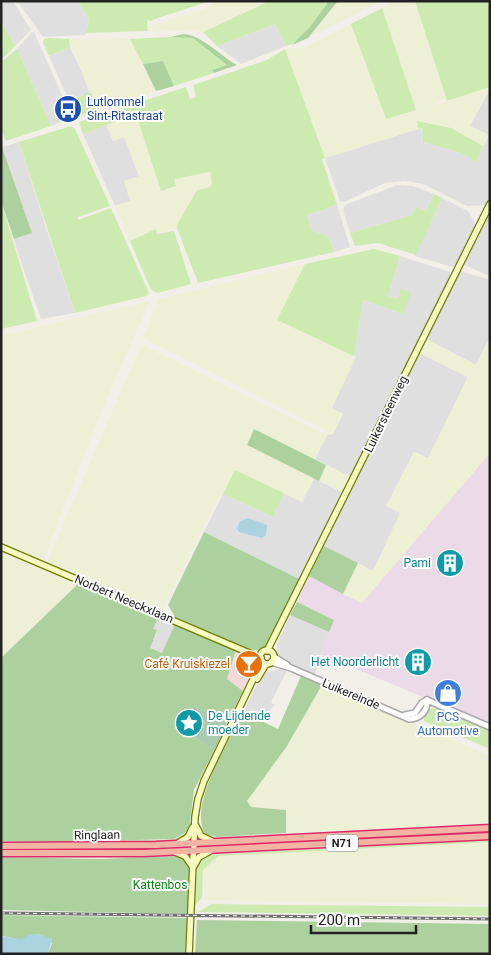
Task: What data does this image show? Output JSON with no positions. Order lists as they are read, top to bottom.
{
  "streets": {
    "highway": ["Ringlaan", "N71"],
    "main road": ["Luikersteenweg", "Norbert Neeckxlaan"],
    "street": ["Luikereinde"]
  },
  "crossings": [
    ["Luikersteenweg", "Norbert Neeckxlaan"],
    ["Luikersteenweg", "Ringlaan"],
    ["Luikersteenweg", "N71"],
    ["Norbert Neeckxlaan", "Luikereinde"],
    ["Ringlaan", "N71"]
  ],
  "parks": ["Kattenbos"],
  "places": {
    "bus stop": ["Lutlommel Sint-Ritastraat"],
    "building": ["Pami", "Het Noorderlicht"],
    "bar": ["Café Kruiskiezel"],
    "shop": ["PCS Automotive"],
    "place": ["De Lijdende moeder"]
  },
  "scale_bar": "200 m"
}
